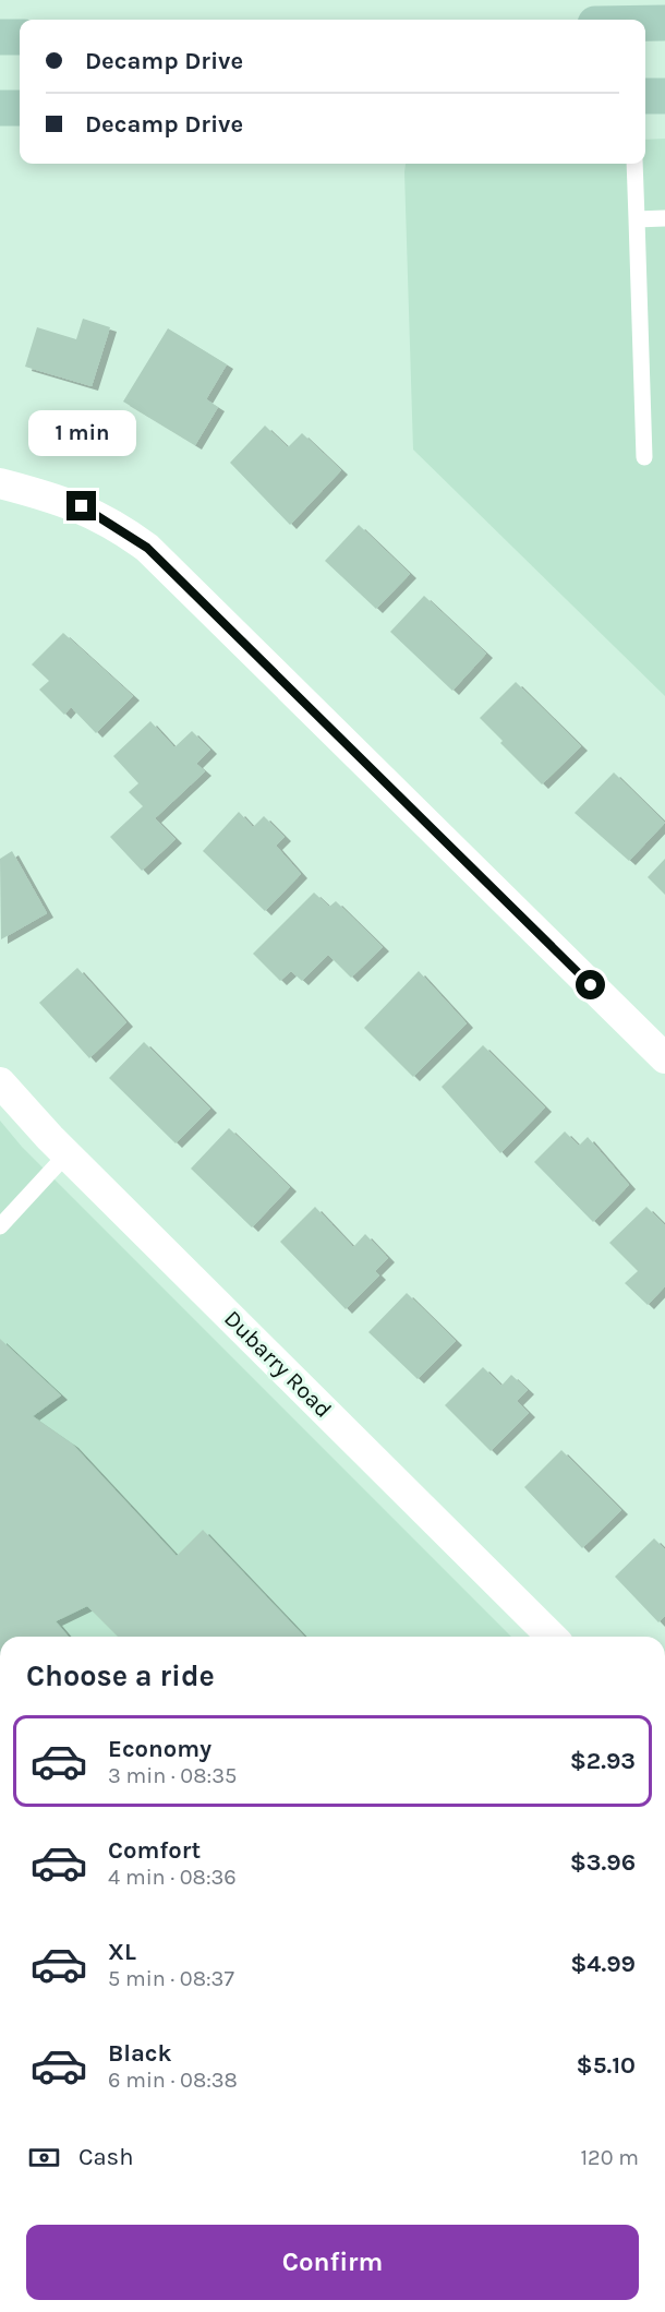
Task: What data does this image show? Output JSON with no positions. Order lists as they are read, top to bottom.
{
  "streets": {
    "street": ["Dubarry Road"]
  },
  "page": {
    "banner": ["Decamp Drive", "Decamp Drive"],
    "bubble": "1 min",
    "heading": "Choose a ride",
    "list": [
      {
        "name": "Economy",
        "note": "3 min · 08:35",
        "value": "$2.93"
      },
      {
        "name": "Comfort",
        "note": "4 min · 08:36",
        "value": "$3.96"
      },
      {
        "name": "XL",
        "note": "5 min · 08:37",
        "value": "$4.99"
      },
      {
        "name": "Black",
        "note": "6 min · 08:38",
        "value": "$5.10"
      }
    ],
    "pay": ["Cash", "120 m"],
    "buttons": "Confirm"
  }
}
